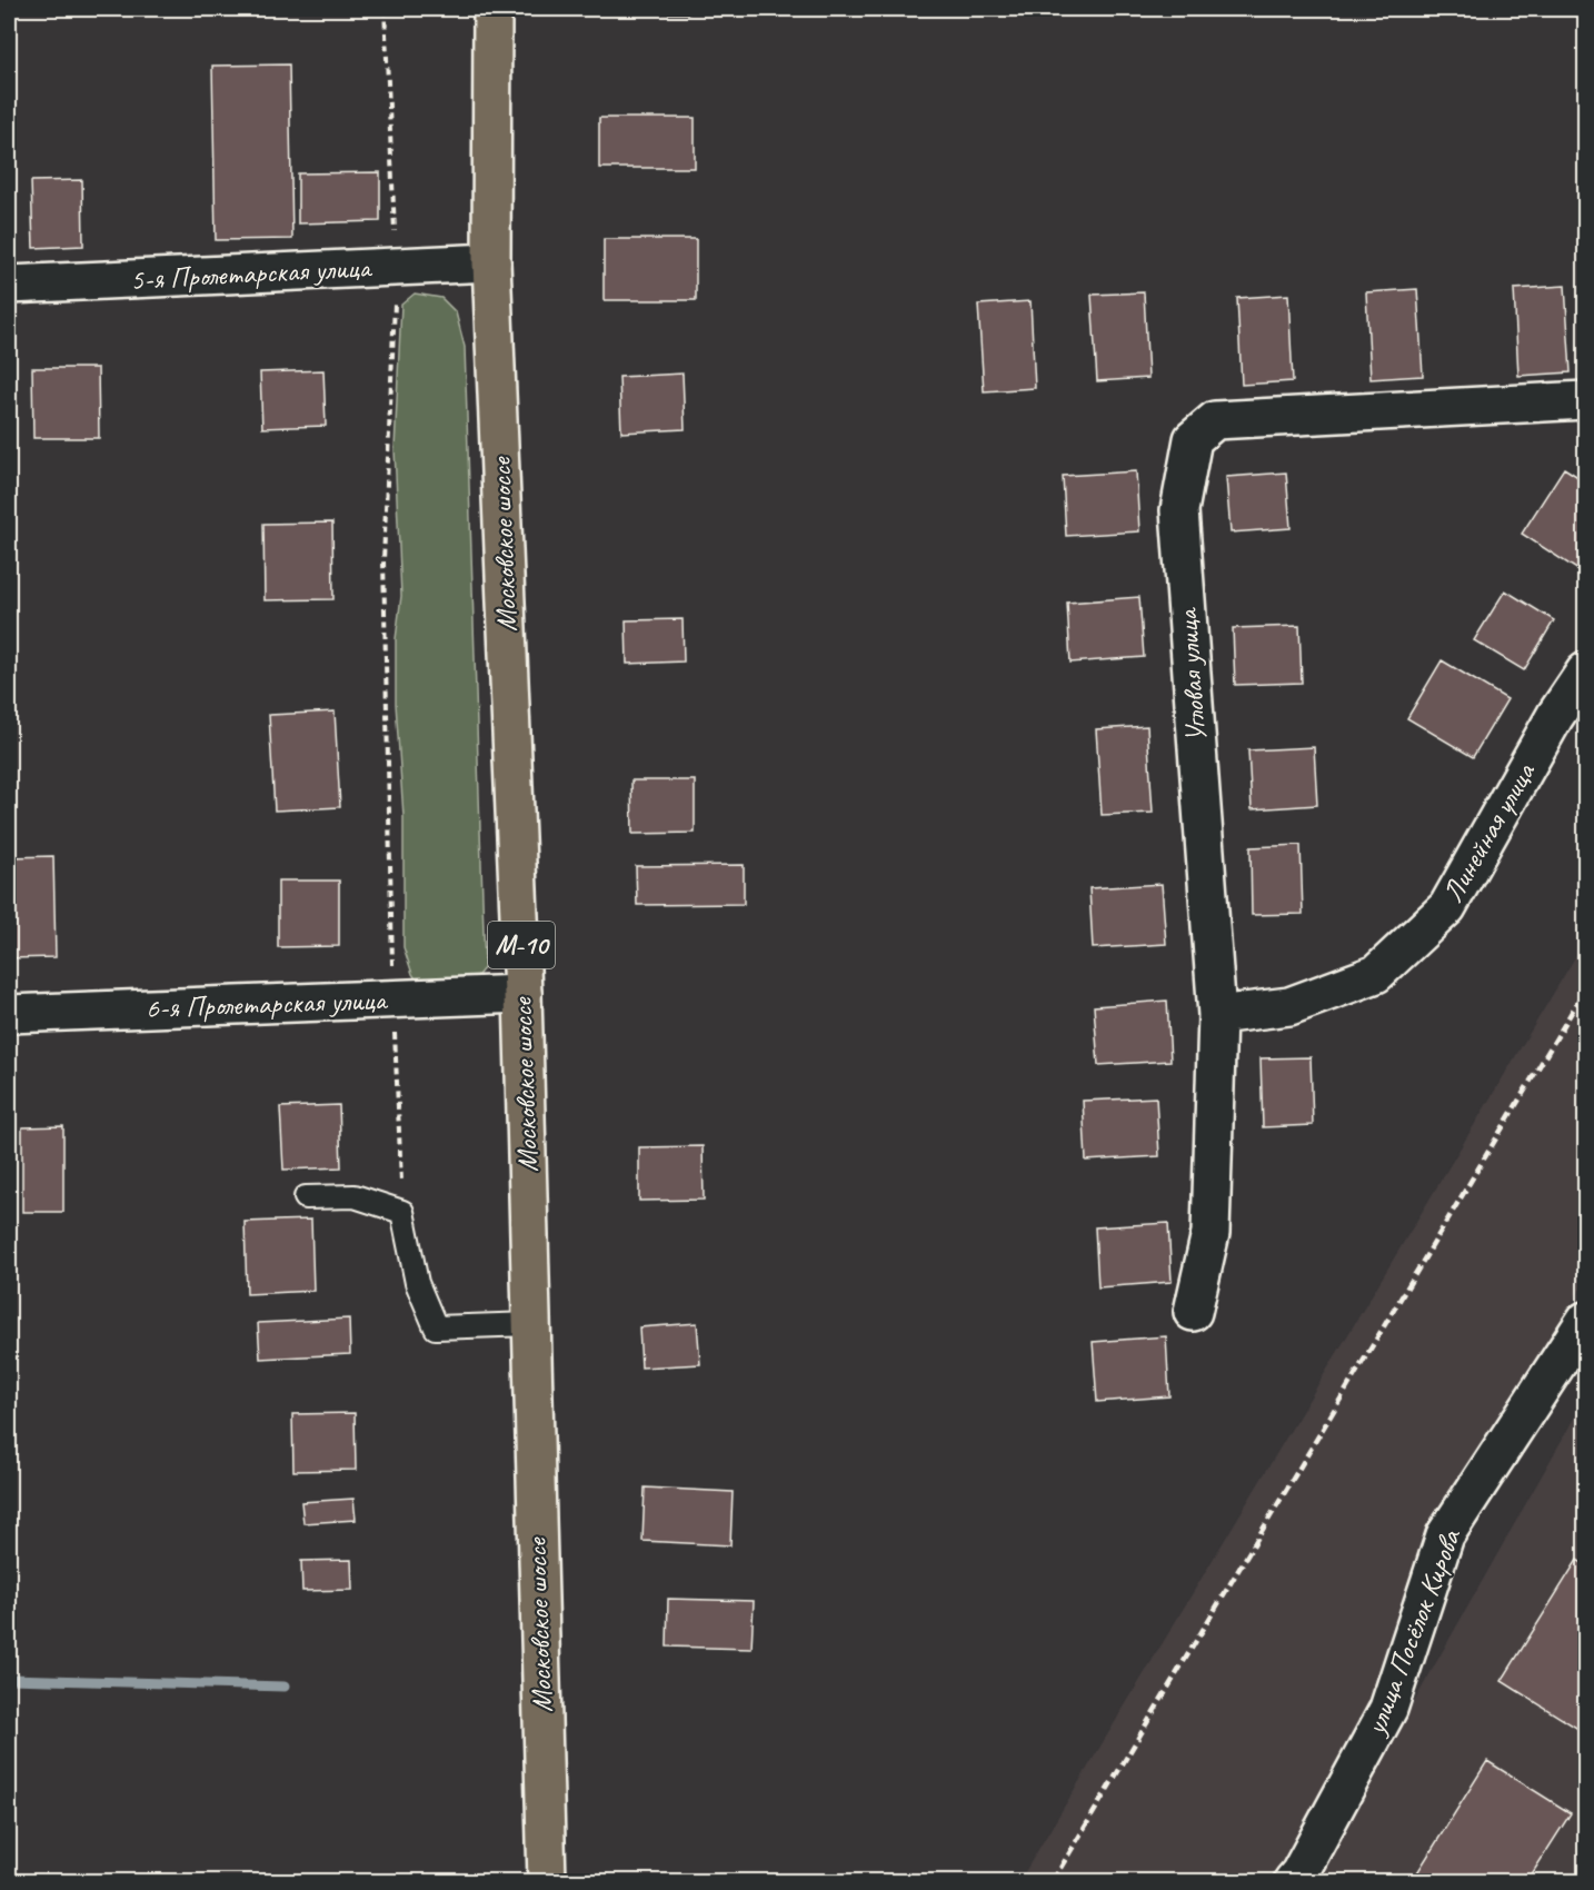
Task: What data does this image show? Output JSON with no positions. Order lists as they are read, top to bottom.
{
  "streets": {
    "highway": ["Московское шоссе", "М-10"],
    "street": [
      "5-я Пролетарская улица",
      "Угловая улица",
      "Линейная улица",
      "6-я Пролетарская улица",
      "улица Посёлок Кирова"
    ]
  },
  "crossings": [
    ["5-я Пролетарская улица", "Московское шоссе"],
    ["Московское шоссе", "6-я Пролетарская улица"],
    ["Угловая улица", "Линейная улица"]
  ]
}
